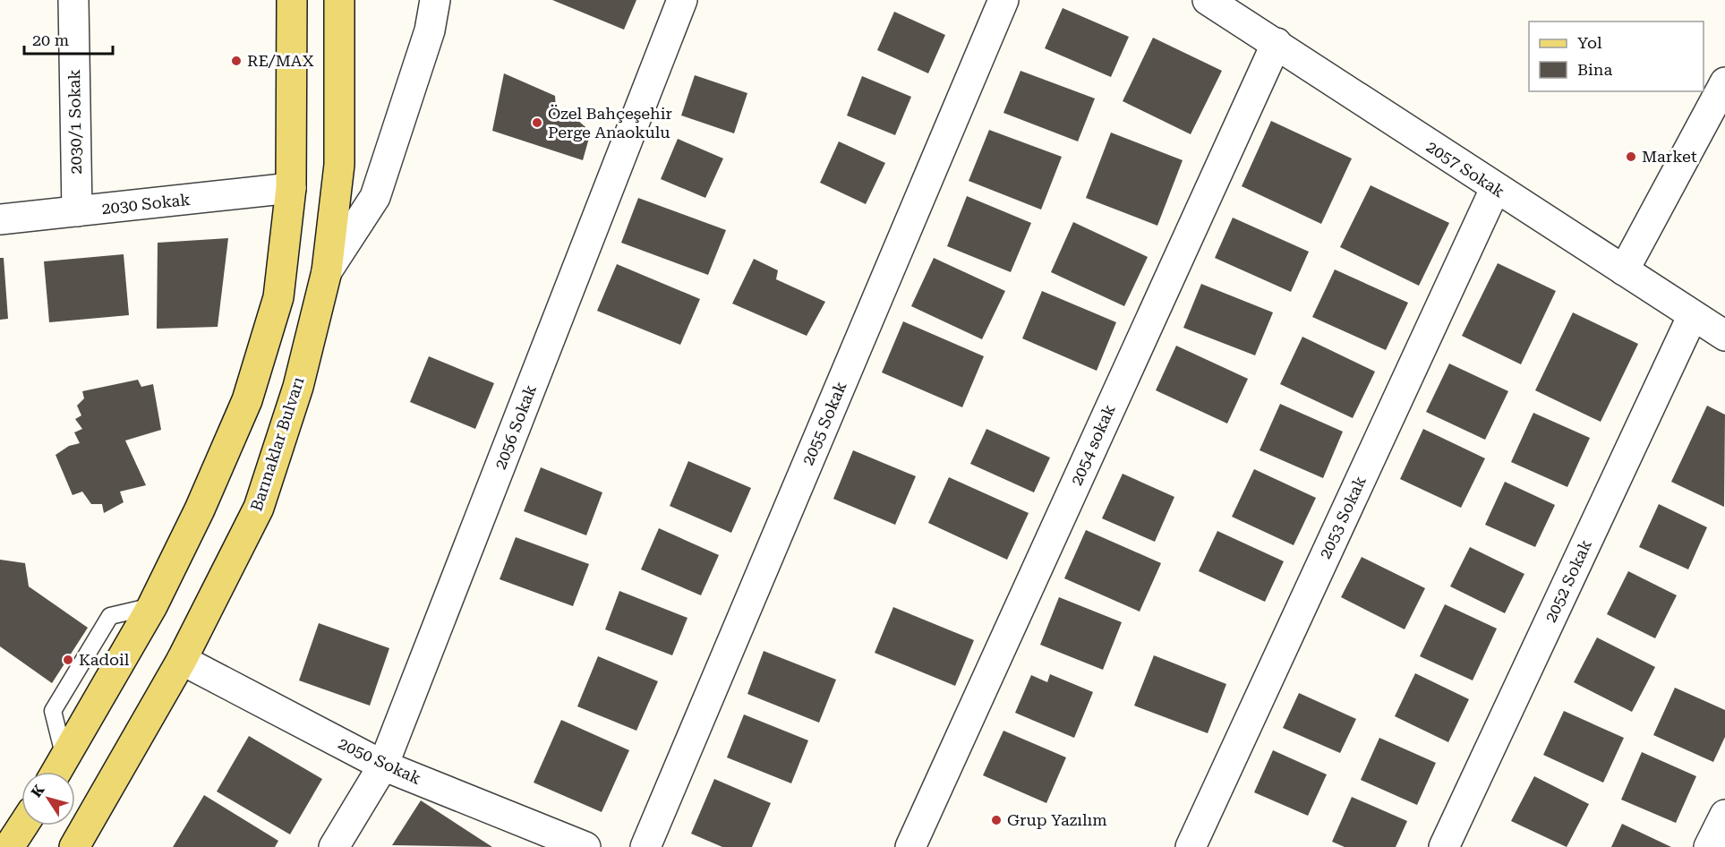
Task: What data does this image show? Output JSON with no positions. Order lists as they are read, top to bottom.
{
  "streets": {
    "main road": ["Barınaklar Bulvarı"],
    "street": [
      "2030/1 Sokak",
      "2057 Sokak",
      "2030 Sokak",
      "2055 Sokak",
      "2056 Sokak",
      "2054 sokak",
      "2053 Sokak",
      "2052 Sokak",
      "2050 Sokak"
    ]
  },
  "crossings": [
    ["2030/1 Sokak", "2030 Sokak"],
    ["2057 Sokak", "2054 sokak"],
    ["2057 Sokak", "2053 Sokak"],
    ["2057 Sokak", "2052 Sokak"],
    ["2056 Sokak", "2050 Sokak"],
    ["Barınaklar Bulvarı", "2050 Sokak"]
  ],
  "places": [
    "RE/MAX",
    "Özel Bahçeşehir Perge Anaokulu",
    "Market",
    "Kadoil",
    "Grup Yazılım"
  ],
  "legend": ["Yol", "Bina"],
  "scale_bar": "20 m",
  "north": "top left"
}
